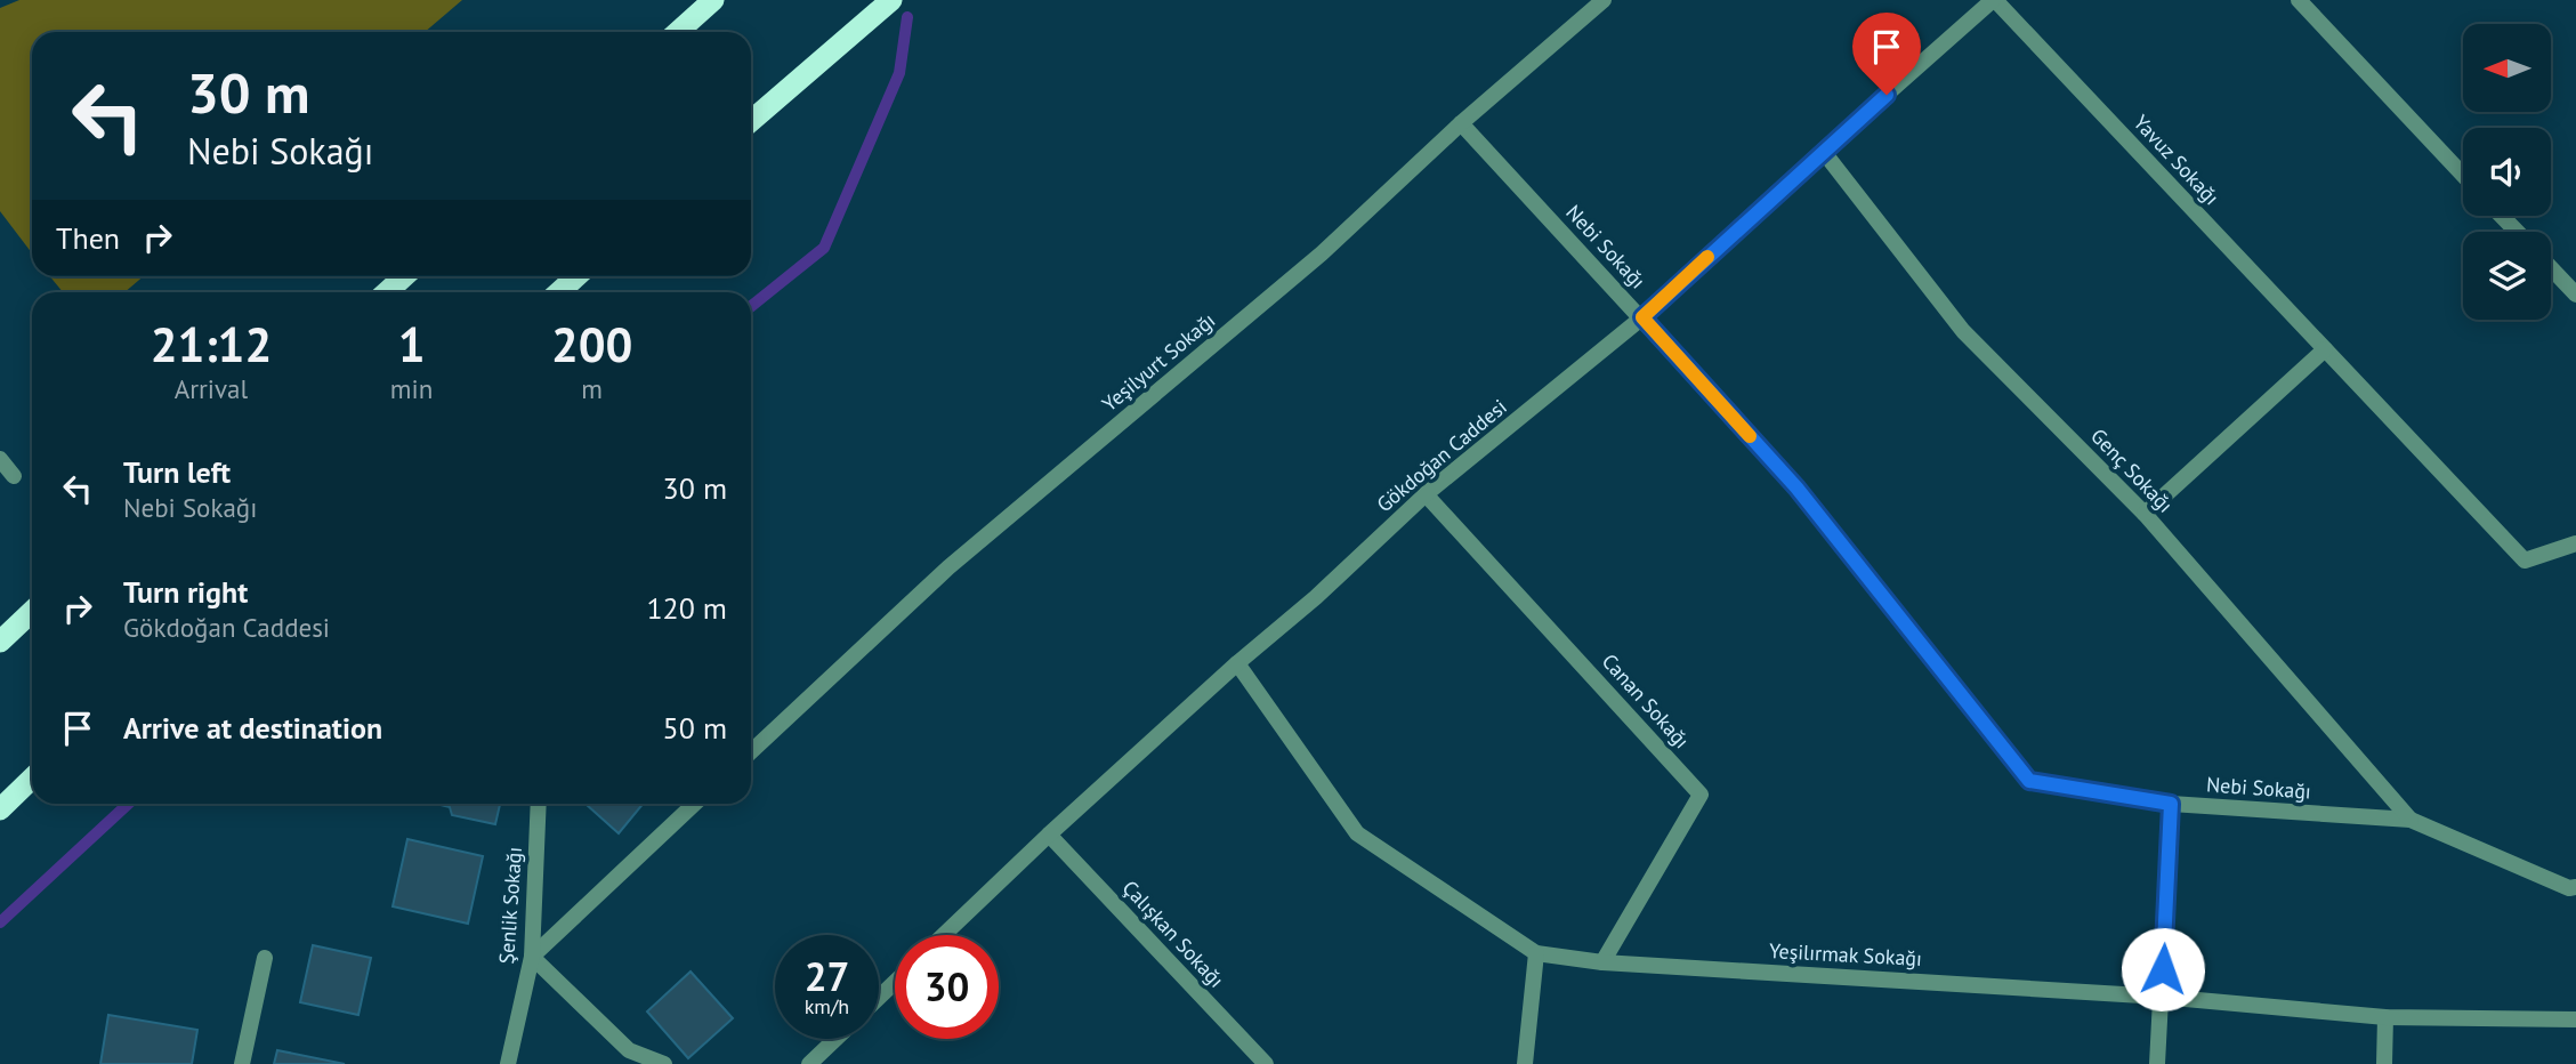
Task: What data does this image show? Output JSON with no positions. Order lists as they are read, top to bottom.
{
  "streets": {
    "street": [
      "Yavuz Sokağı",
      "Nebi Sokağı",
      "Yeşilyurt Sokağı",
      "Gökdoğan Caddesi",
      "Genç Sokağı",
      "Canan Sokağı",
      "Şenlik Sokağı",
      "Çalışkan Sokağı",
      "Yeşilırmak Sokağı"
    ]
  },
  "crossings": [
    ["Yavuz Sokağı", "Gökdoğan Caddesi"],
    ["Nebi Sokağı", "Yeşilyurt Sokağı"],
    ["Nebi Sokağı", "Gökdoğan Caddesi"],
    ["Nebi Sokağı", "Genç Sokağı"],
    ["Gökdoğan Caddesi", "Genç Sokağı"],
    ["Gökdoğan Caddesi", "Canan Sokağı"],
    ["Gökdoğan Caddesi", "Çalışkan Sokağı"],
    ["Gökdoğan Caddesi", "Yeşilırmak Sokağı"],
    ["Canan Sokağı", "Yeşilırmak Sokağı"]
  ],
  "north": "left",
  "page": {
    "turn": ["30 m", "Nebi Sokağı"],
    "then": "Then",
    "eta": [
      "21:12",
      "Arrival",
      "1",
      "min",
      "200",
      "m"
    ],
    "list": [
      {
        "name": "Turn left",
        "note": "Nebi Sokağı",
        "value": "30 m"
      },
      {
        "name": "Turn right",
        "note": "Gökdoğan Caddesi",
        "value": "120 m"
      },
      {
        "name": "Arrive at destination",
        "value": "50 m"
      }
    ],
    "speed": "27 km/h",
    "limit": "30"
  }
}
